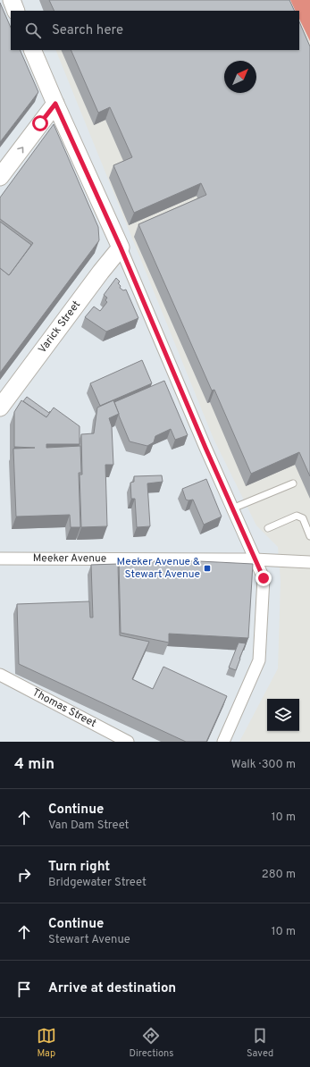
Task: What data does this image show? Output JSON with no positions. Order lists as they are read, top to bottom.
{
  "streets": {
    "main road": ["Varick Street"],
    "street": ["Meeker Avenue", "Thomas Street"]
  },
  "places": {
    "transit": ["Meeker Avenue & Stewart Avenue"]
  },
  "north": "top right",
  "page": {
    "search": "Search here",
    "heading": ["4 min", "Walk · 300 m"],
    "list": [
      ["Continue", "Van Dam Street", "10 m"],
      ["Turn right", "Bridgewater Street", "280 m"],
      ["Continue", "Stewart Avenue", "10 m"],
      "Arrive at destination"
    ],
    "nav": ["Map", "Directions", "Saved"]
  }
}
